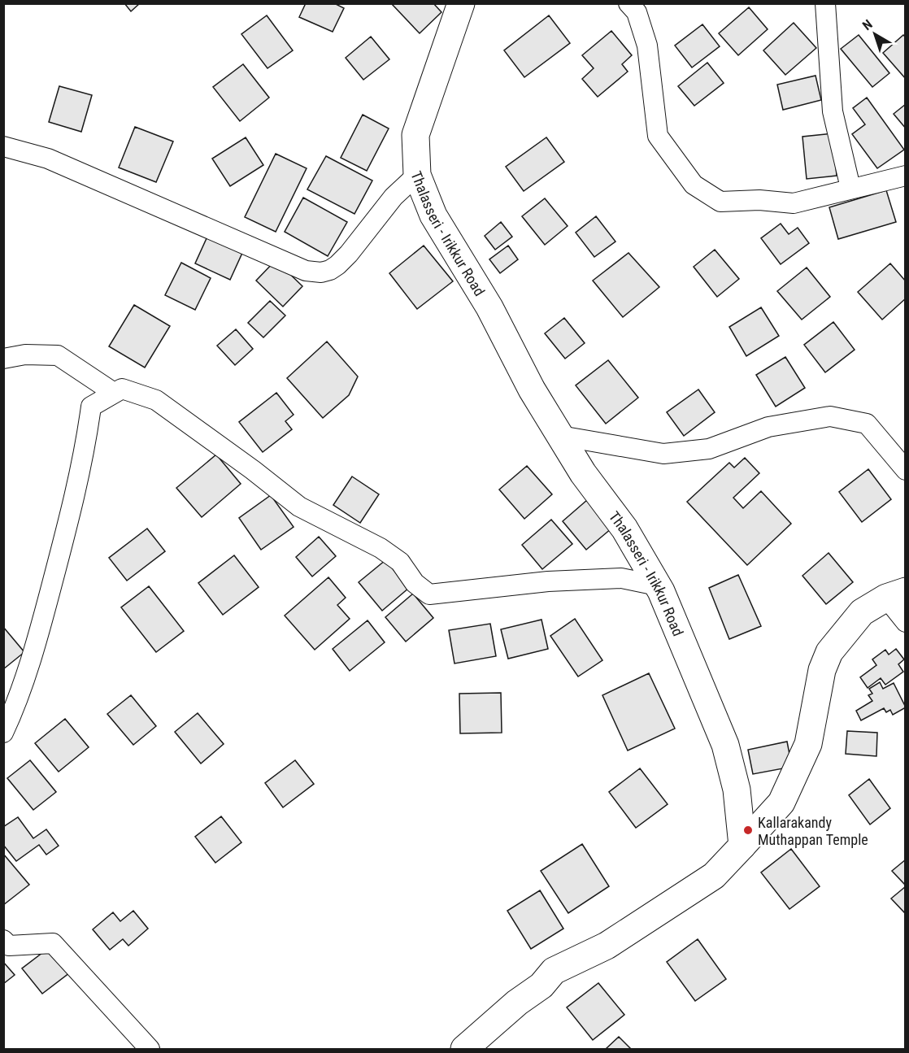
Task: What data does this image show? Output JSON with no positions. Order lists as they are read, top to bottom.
{
  "streets": {
    "main road": ["Thalasseri - Irikkur Road"]
  },
  "places": ["Kallarakandy Muthappan Temple"],
  "north": "top left"
}
